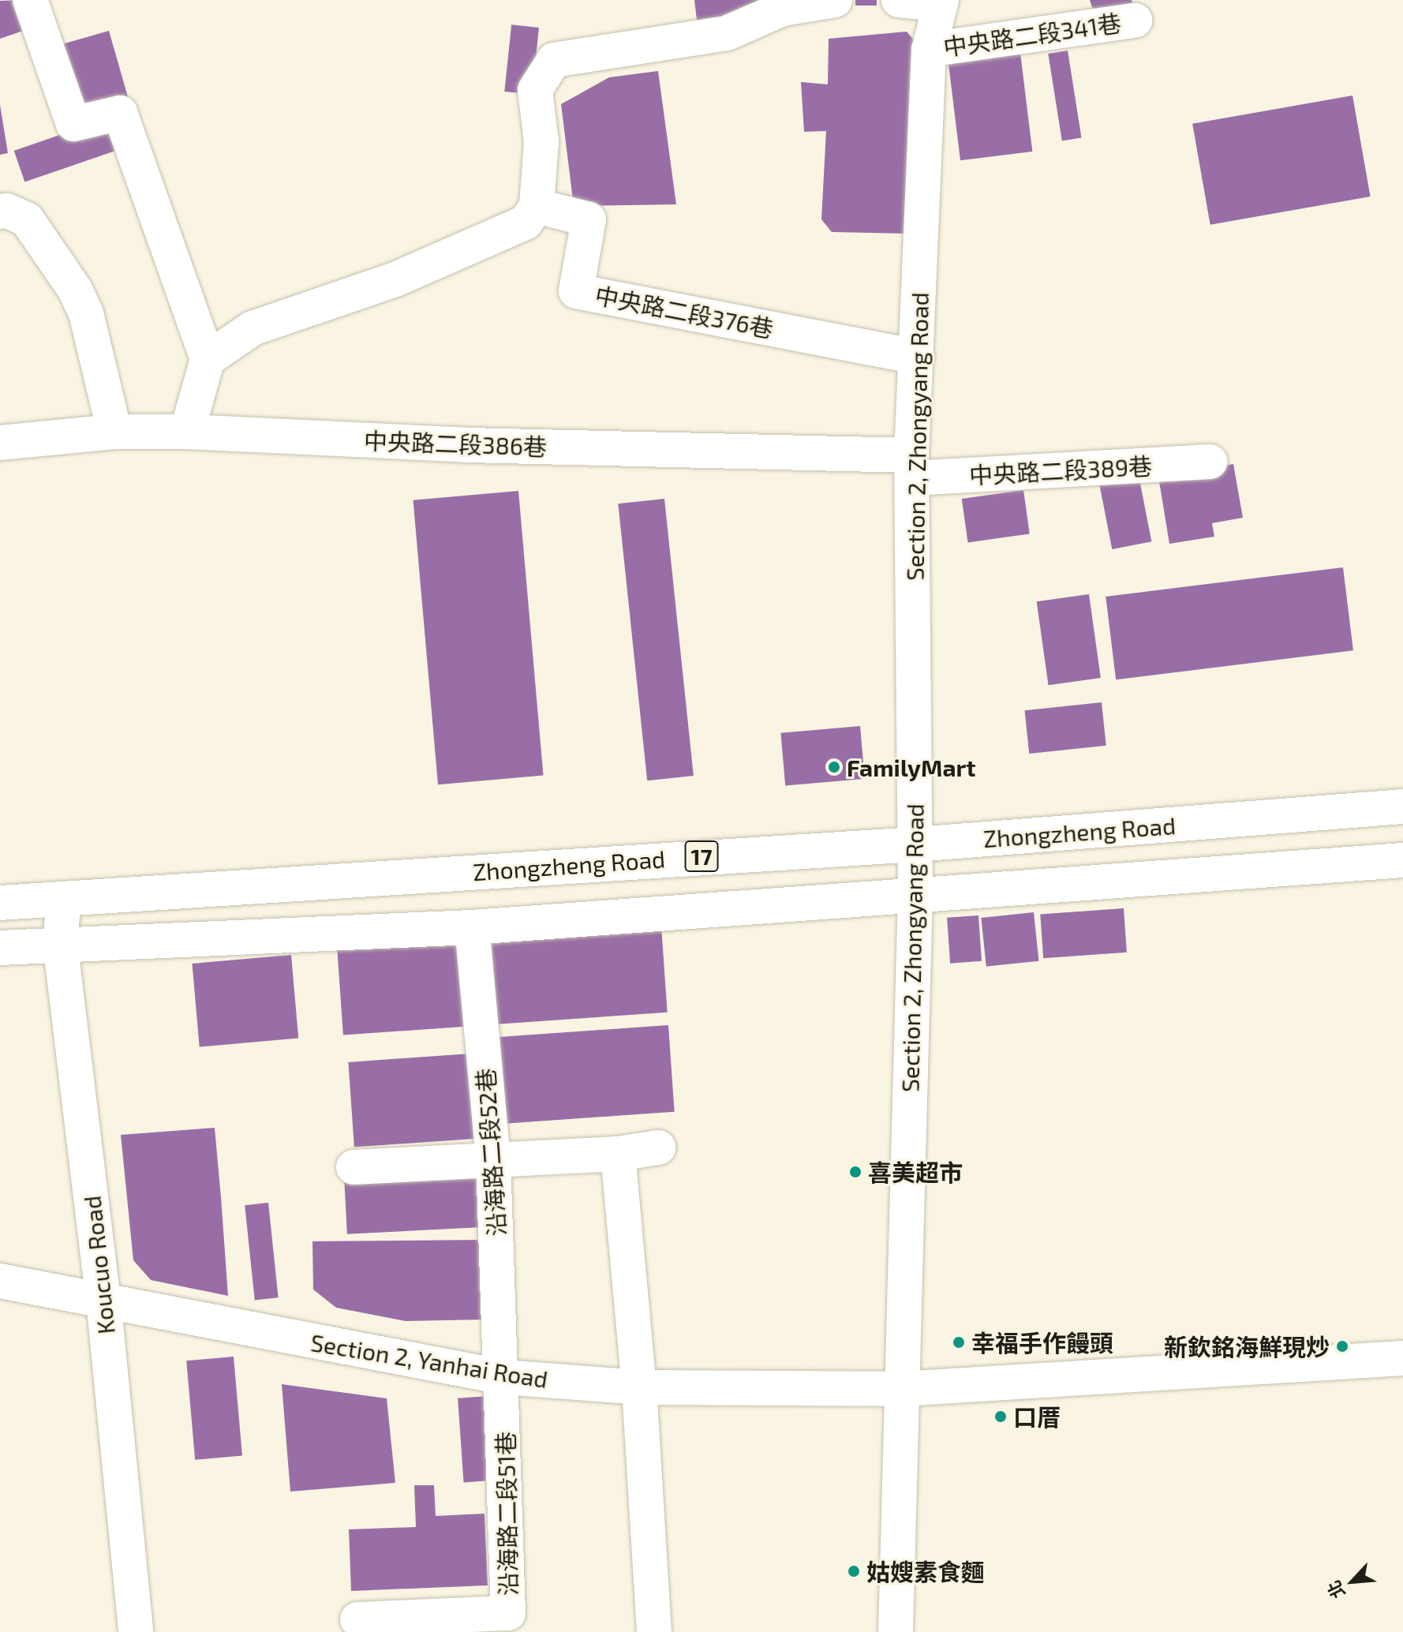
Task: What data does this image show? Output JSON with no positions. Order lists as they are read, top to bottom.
{
  "streets": {
    "street": [
      "中央路二段341巷",
      "中央路二段376巷",
      "Section 2, Zhongyang Road",
      "中央路二段386巷",
      "中央路二段389巷",
      "Zhongzheng Road",
      "17",
      "沿海路二段52巷",
      "Koucuo Road",
      "Section 2, Yanhai Road",
      "沿海路二段51巷"
    ]
  },
  "crossings": [
    ["中央路二段341巷", "Section 2, Zhongyang Road"],
    ["中央路二段376巷", "Section 2, Zhongyang Road"],
    ["Section 2, Zhongyang Road", "中央路二段386巷"],
    ["Section 2, Zhongyang Road", "中央路二段389巷"],
    ["Section 2, Zhongyang Road", "Zhongzheng Road"],
    ["Section 2, Zhongyang Road", "17"],
    ["Section 2, Zhongyang Road", "Section 2, Yanhai Road"],
    ["中央路二段386巷", "中央路二段389巷"],
    ["Zhongzheng Road", "Koucuo Road"],
    ["17", "沿海路二段52巷"],
    ["17", "Koucuo Road"],
    ["沿海路二段52巷", "Section 2, Yanhai Road"],
    ["沿海路二段52巷", "沿海路二段51巷"],
    ["Koucuo Road", "Section 2, Yanhai Road"],
    ["Section 2, Yanhai Road", "沿海路二段51巷"]
  ],
  "places": [
    "FamilyMart",
    "喜美超市",
    "幸福手作饅頭",
    "新欽銘海鮮現炒",
    "口厝",
    "姑嫂素食麵"
  ],
  "north": "bottom left"
}
